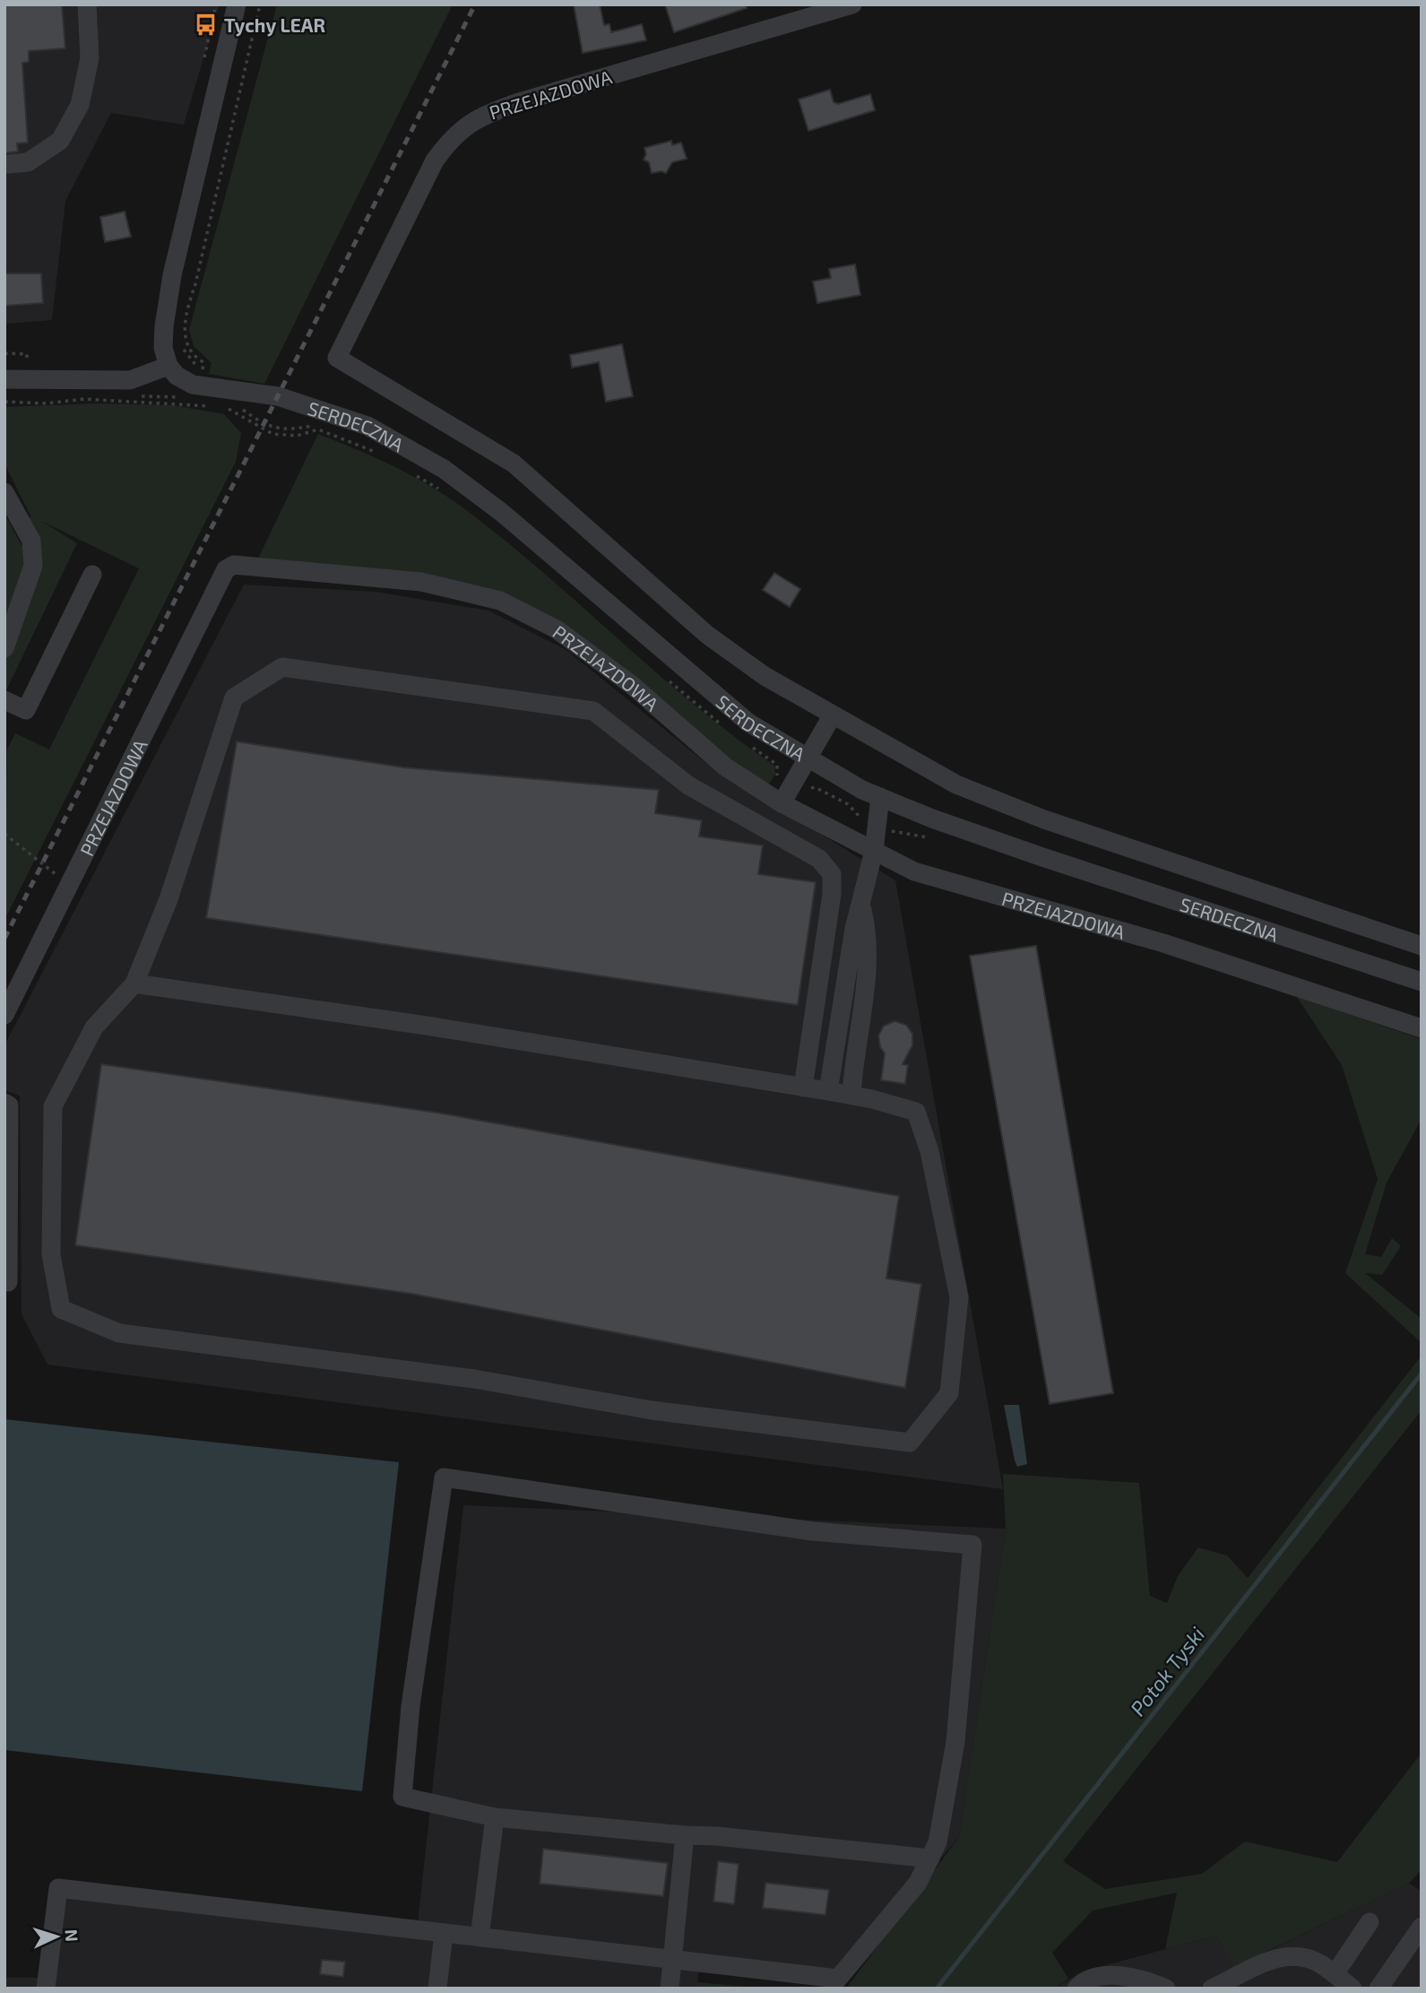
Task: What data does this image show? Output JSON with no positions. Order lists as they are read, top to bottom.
{
  "streets": {
    "street": ["PRZEJAZDOWA", "SERDECZNA"]
  },
  "water": ["Potok Tyski"],
  "places": {
    "bus stop": ["Tychy LEAR"]
  },
  "north": "right"
}
